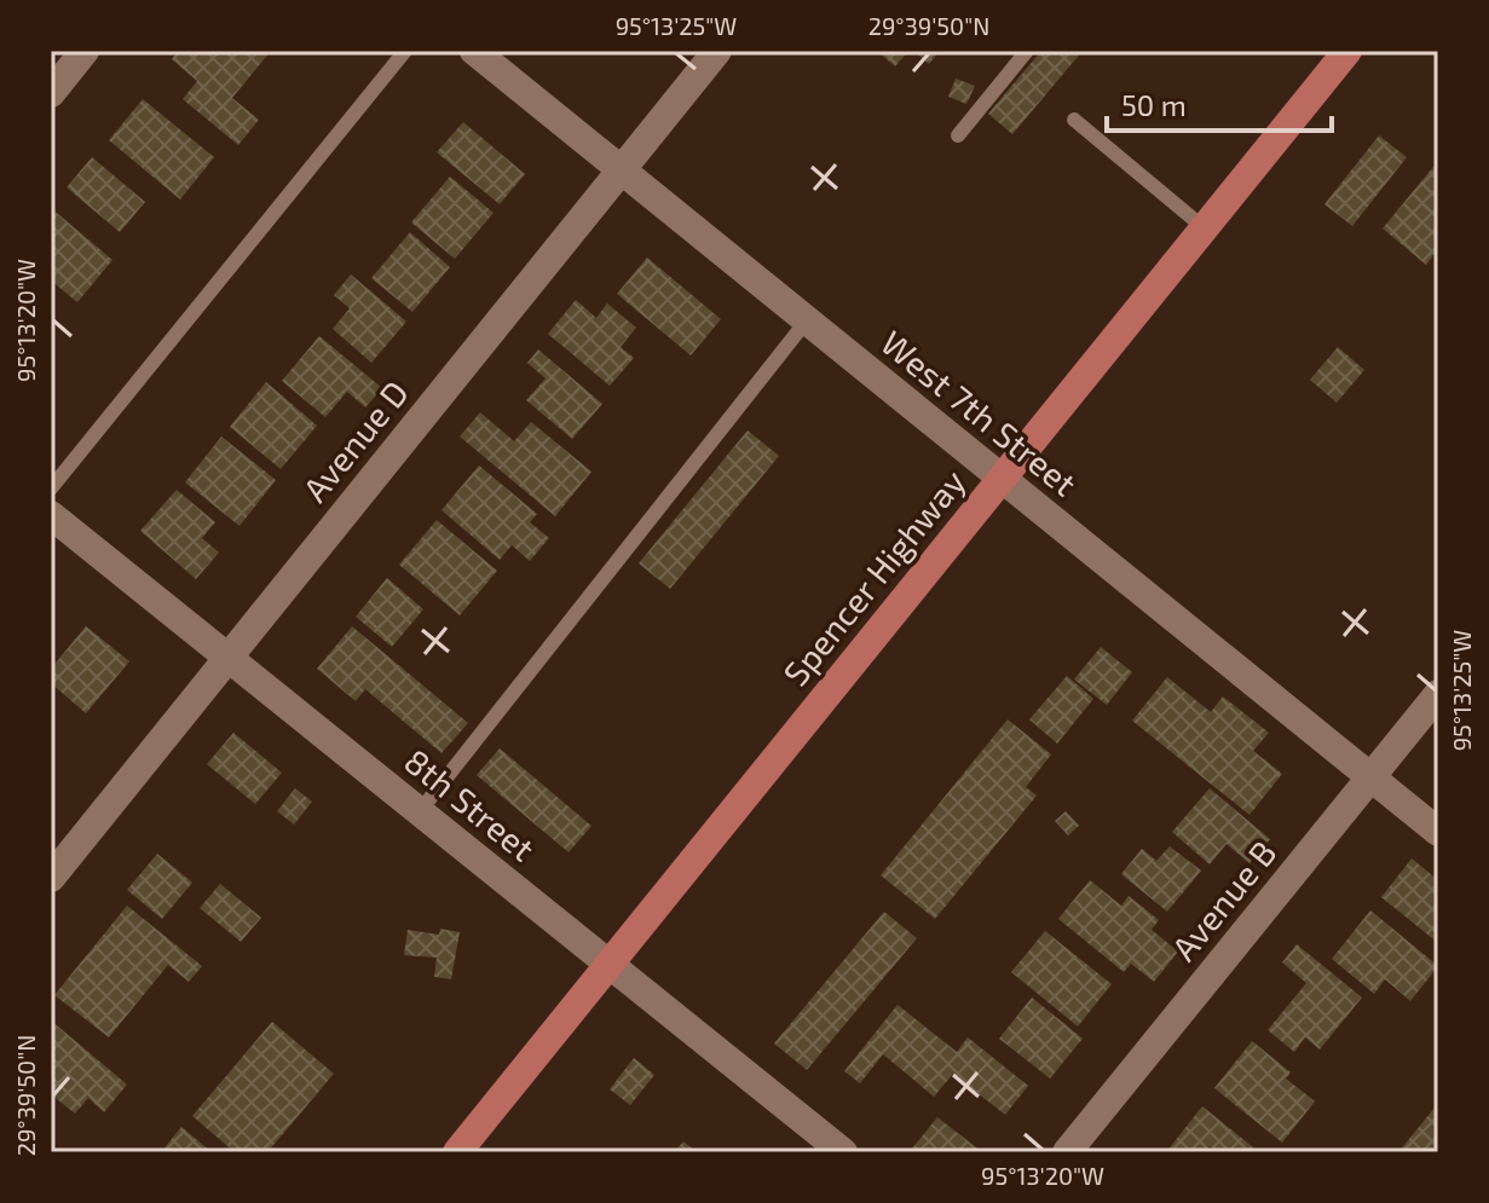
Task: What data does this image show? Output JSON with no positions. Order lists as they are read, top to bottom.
{
  "streets": {
    "main road": ["Spencer Highway"],
    "street": [
      "West 7th Street",
      "Avenue D",
      "8th Street",
      "Avenue B"
    ]
  },
  "crossings": [
    ["West 7th Street", "Avenue D"],
    ["West 7th Street", "Spencer Highway"],
    ["West 7th Street", "Avenue B"],
    ["Avenue D", "8th Street"],
    ["Spencer Highway", "8th Street"]
  ],
  "scale_bar": "50 m",
  "coordinates": ["95°13'25\"W", "29°39'50\"N", "95°13'20\"W"]
}
